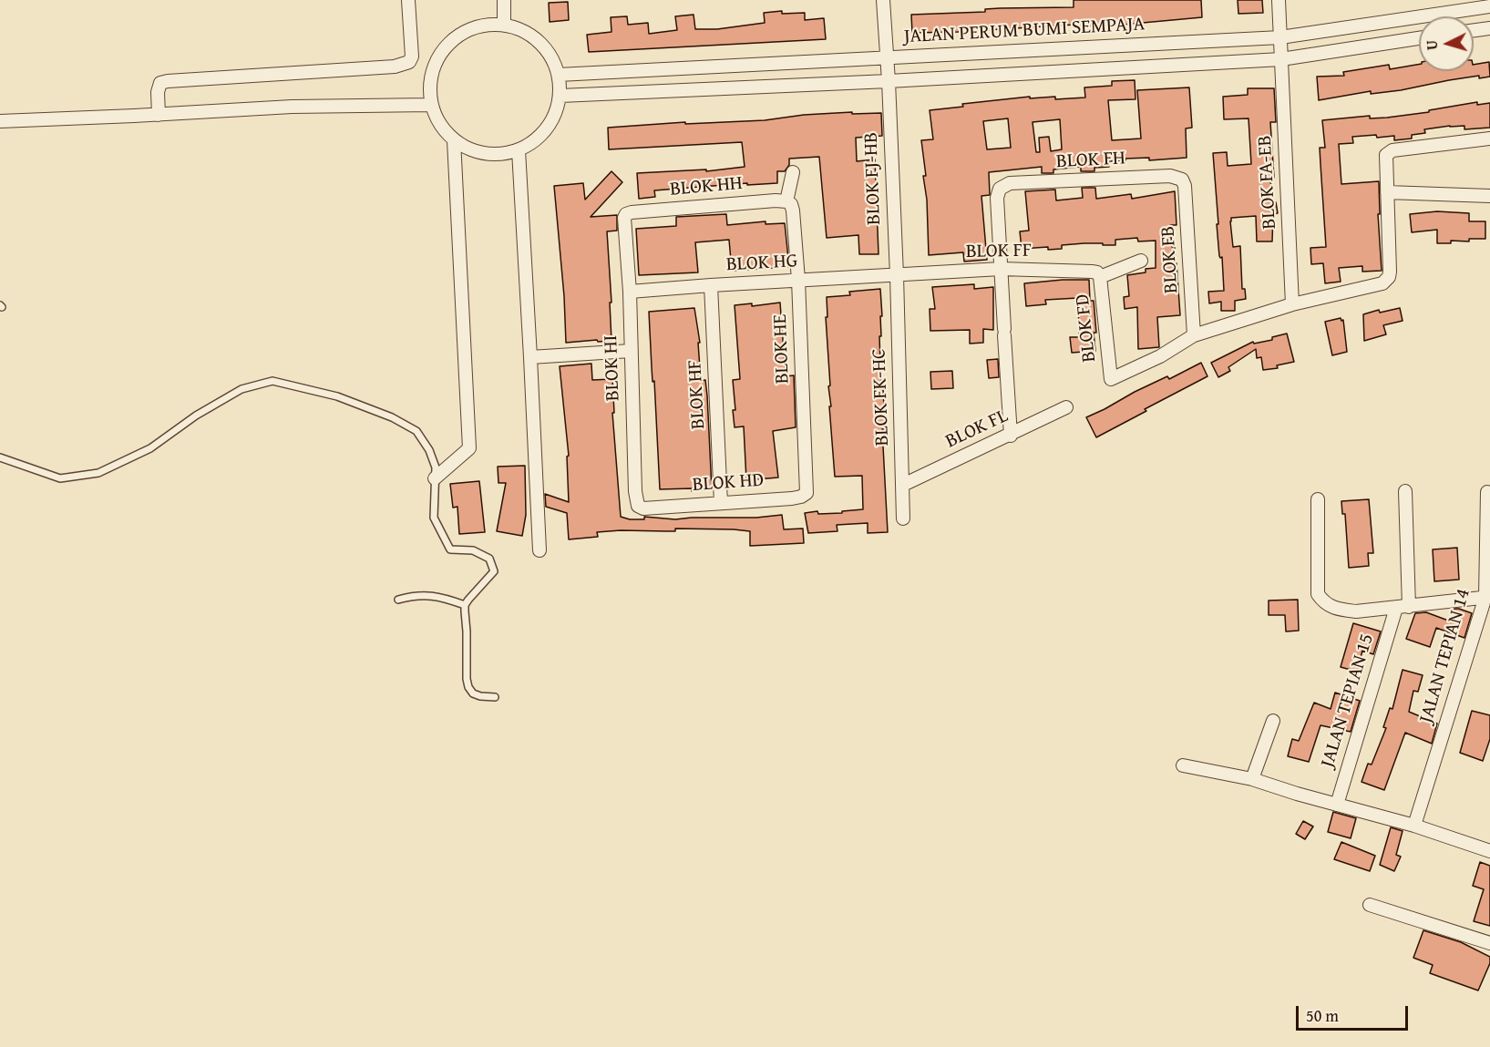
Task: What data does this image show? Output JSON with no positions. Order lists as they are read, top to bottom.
{
  "streets": {
    "street": [
      "JALAN PERUM BUMI SEMPAJA",
      "BLOK FH",
      "BLOK FJ-HB",
      "BLOK FA-EB",
      "BLOK HH",
      "BLOK FF",
      "BLOK FB",
      "BLOK HG",
      "BLOK FD",
      "BLOK HE",
      "BLOK HI",
      "BLOK HF",
      "BLOK FK-HC",
      "BLOK FL",
      "BLOK HD",
      "JALAN TEPIAN 14",
      "JALAN TEPIAN 15"
    ]
  },
  "crossings": [
    ["JALAN PERUM BUMI SEMPAJA", "BLOK FJ-HB"],
    ["JALAN PERUM BUMI SEMPAJA", "BLOK FA-EB"],
    ["BLOK FH", "BLOK FF"],
    ["BLOK FH", "BLOK FB"],
    ["BLOK FJ-HB", "BLOK FF"],
    ["BLOK FJ-HB", "BLOK HG"],
    ["BLOK FJ-HB", "BLOK FK-HC"],
    ["BLOK HH", "BLOK HE"],
    ["BLOK HH", "BLOK HI"],
    ["BLOK FF", "BLOK HG"],
    ["BLOK FF", "BLOK FD"],
    ["BLOK FF", "BLOK FK-HC"],
    ["BLOK FB", "BLOK FD"],
    ["BLOK HG", "BLOK HE"],
    ["BLOK HG", "BLOK HI"],
    ["BLOK HG", "BLOK HF"],
    ["BLOK HG", "BLOK FK-HC"],
    ["BLOK HE", "BLOK HD"],
    ["BLOK HI", "BLOK HD"],
    ["BLOK HF", "BLOK HD"],
    ["BLOK FK-HC", "BLOK FL"]
  ],
  "scale_bar": "50 m",
  "north": "left"
}
